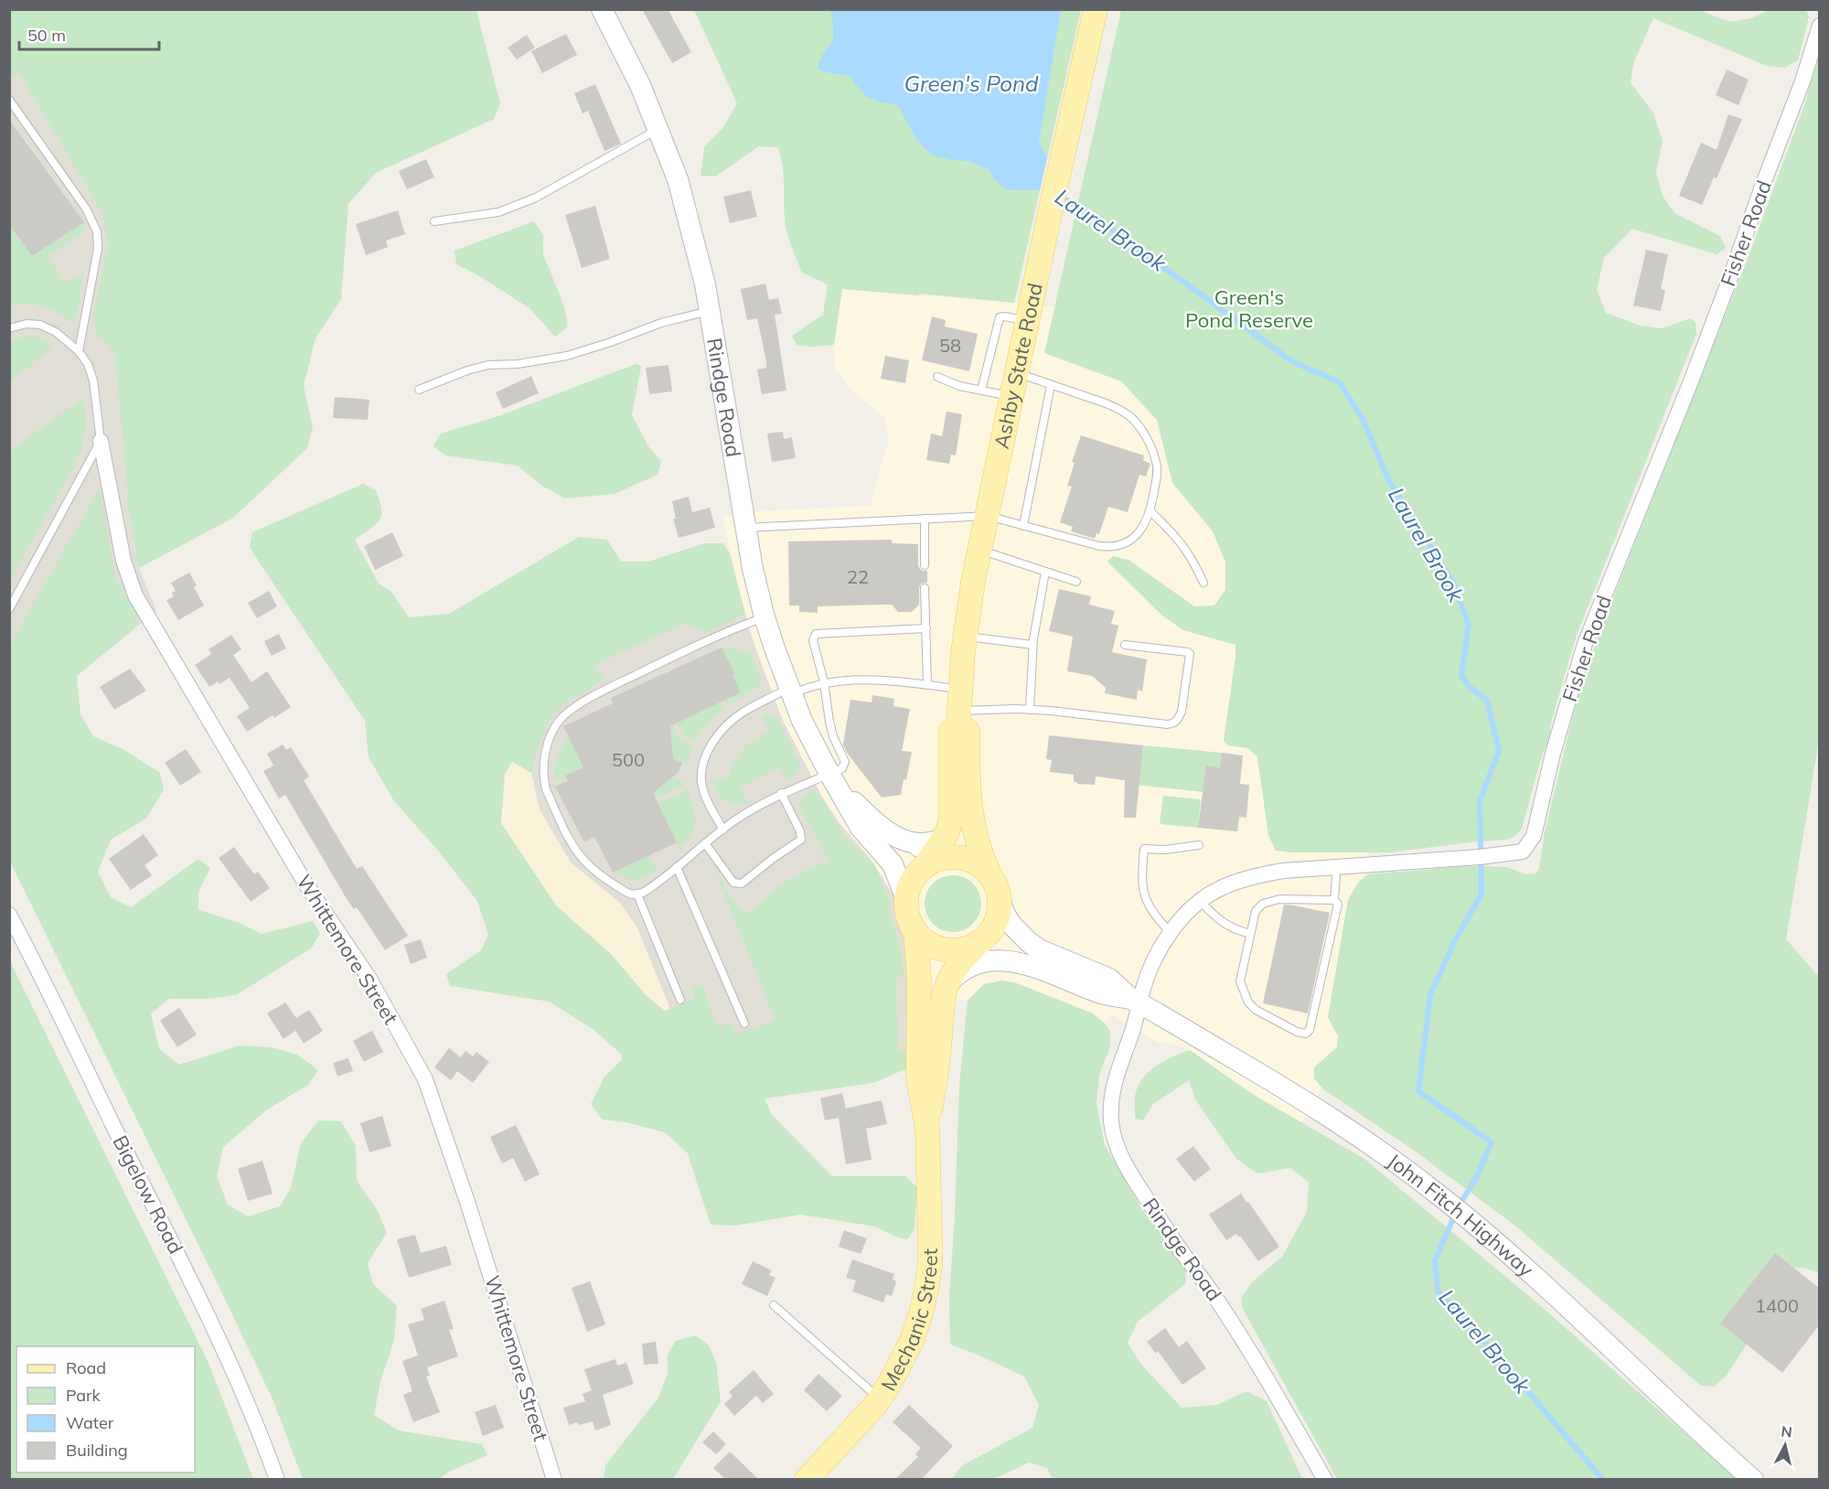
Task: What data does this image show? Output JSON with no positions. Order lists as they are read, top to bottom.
{
  "streets": {
    "main road": [
      "Ashby State Road",
      "Rindge Road",
      "John Fitch Highway",
      "Mechanic Street"
    ],
    "street": ["Fisher Road", "Whittemore Street", "Bigelow Road"]
  },
  "crossings": [
    ["Fisher Road", "Rindge Road"],
    ["Fisher Road", "John Fitch Highway"],
    ["Ashby State Road", "Rindge Road"],
    ["Ashby State Road", "John Fitch Highway"],
    ["Ashby State Road", "Mechanic Street"],
    ["Rindge Road", "John Fitch Highway"],
    ["Rindge Road", "Mechanic Street"],
    ["John Fitch Highway", "Mechanic Street"]
  ],
  "water": ["Green's Pond", "Laurel Brook"],
  "parks": ["Green's Pond Reserve"],
  "house_numbers": [
    "58",
    "22",
    "500",
    "1400"
  ],
  "legend": [
    "Road",
    "Park",
    "Water",
    "Building"
  ],
  "scale_bar": "50 m",
  "north": "top"
}
